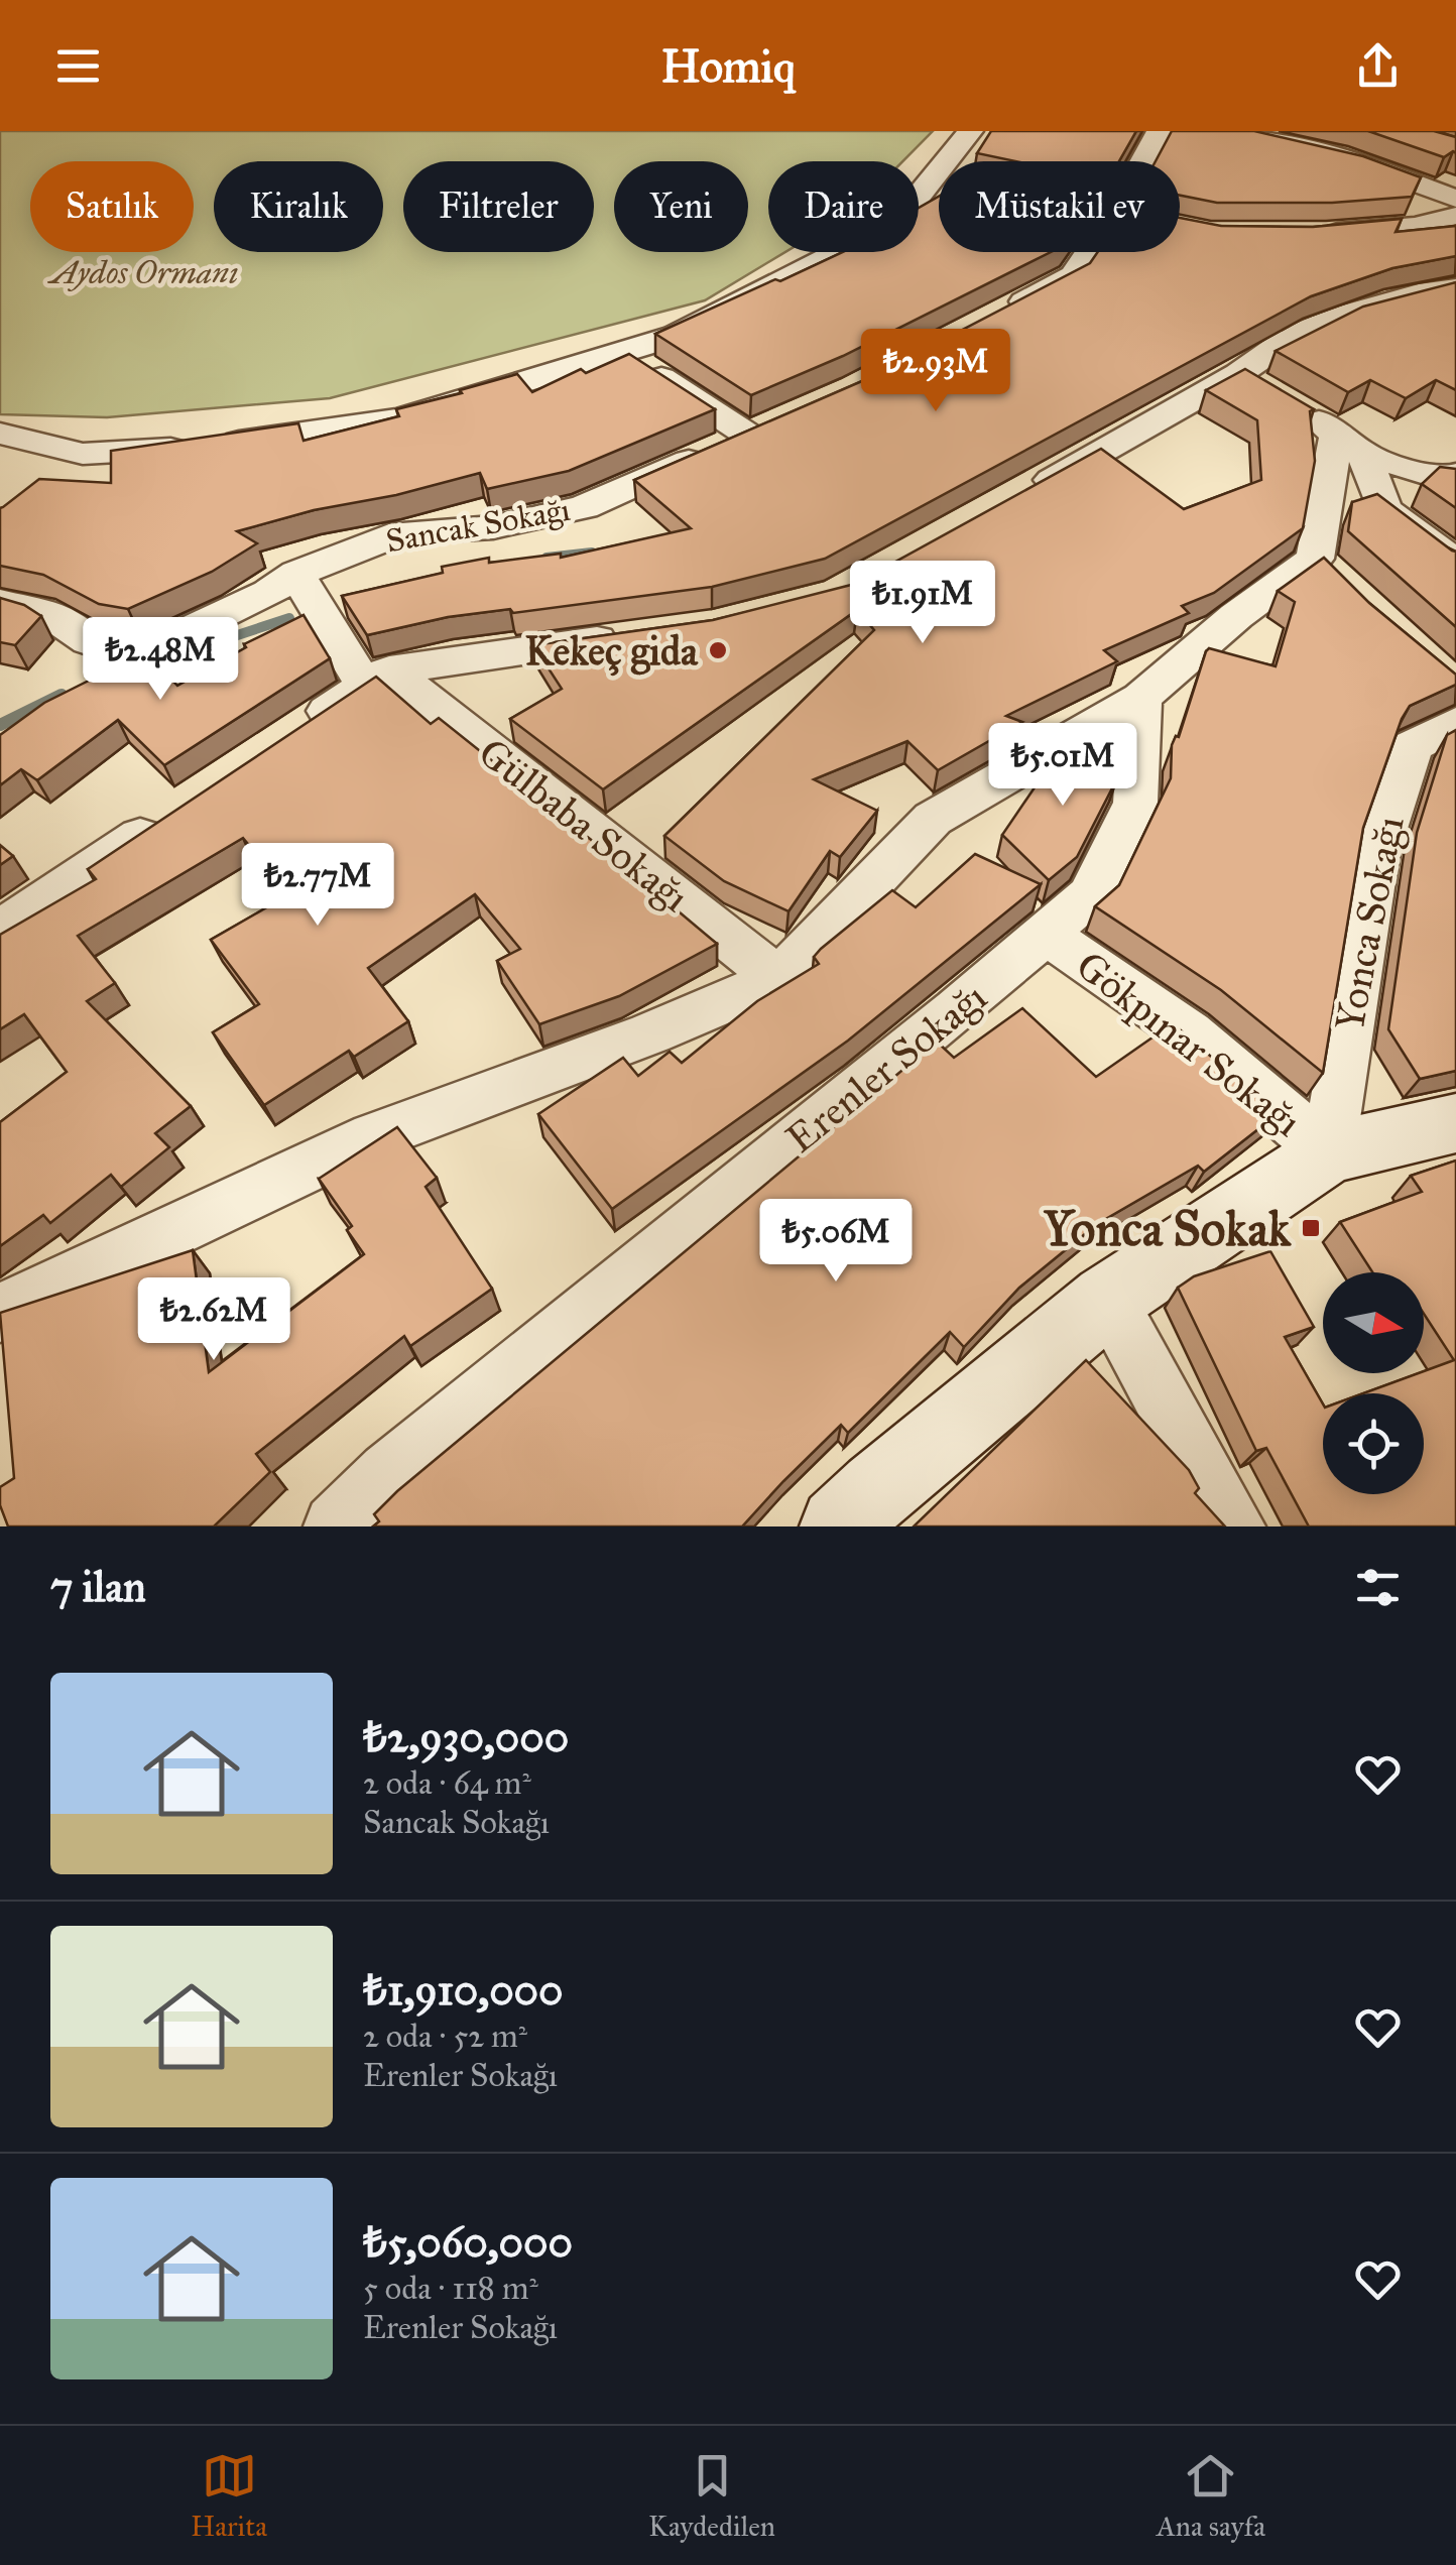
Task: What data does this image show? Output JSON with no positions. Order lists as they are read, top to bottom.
{
  "streets": {
    "street": [
      "Sancak Sokağı",
      "Gülbaba Sokağı",
      "Yonca Sokağı",
      "Gökpınar Sokağı",
      "Erenler Sokağı"
    ]
  },
  "crossings": [
    ["Sancak Sokağı", "Gülbaba Sokağı"],
    ["Yonca Sokağı", "Gökpınar Sokağı"],
    ["Gökpınar Sokağı", "Erenler Sokağı"]
  ],
  "parks": ["Aydos Ormanı"],
  "places": {
    "other": ["Kekeç gida"],
    "transit": ["Yonca Sokak"]
  },
  "north": "right",
  "page": {
    "header": "Homiq",
    "chip": [
      "Satılık",
      "Kiralık",
      "Filtreler",
      "Yeni",
      "Daire",
      "Müstakil ev"
    ],
    "price": [
      "₺2.93M",
      "₺1.91M",
      "₺2.48M",
      "₺5.01M",
      "₺2.77M",
      "₺5.06M",
      "₺2.62M"
    ],
    "heading": "7 ilan",
    "list": [
      {
        "name": "₺2,930,000",
        "note": "2 oda · 64 m² · Sancak Sokağı"
      },
      {
        "name": "₺1,910,000",
        "note": "2 oda · 52 m² · Erenler Sokağı"
      },
      {
        "name": "₺5,060,000",
        "note": "5 oda · 118 m² · Erenler Sokağı"
      }
    ],
    "tabs": ["Harita", "Kaydedilen", "Ana sayfa"]
  }
}
